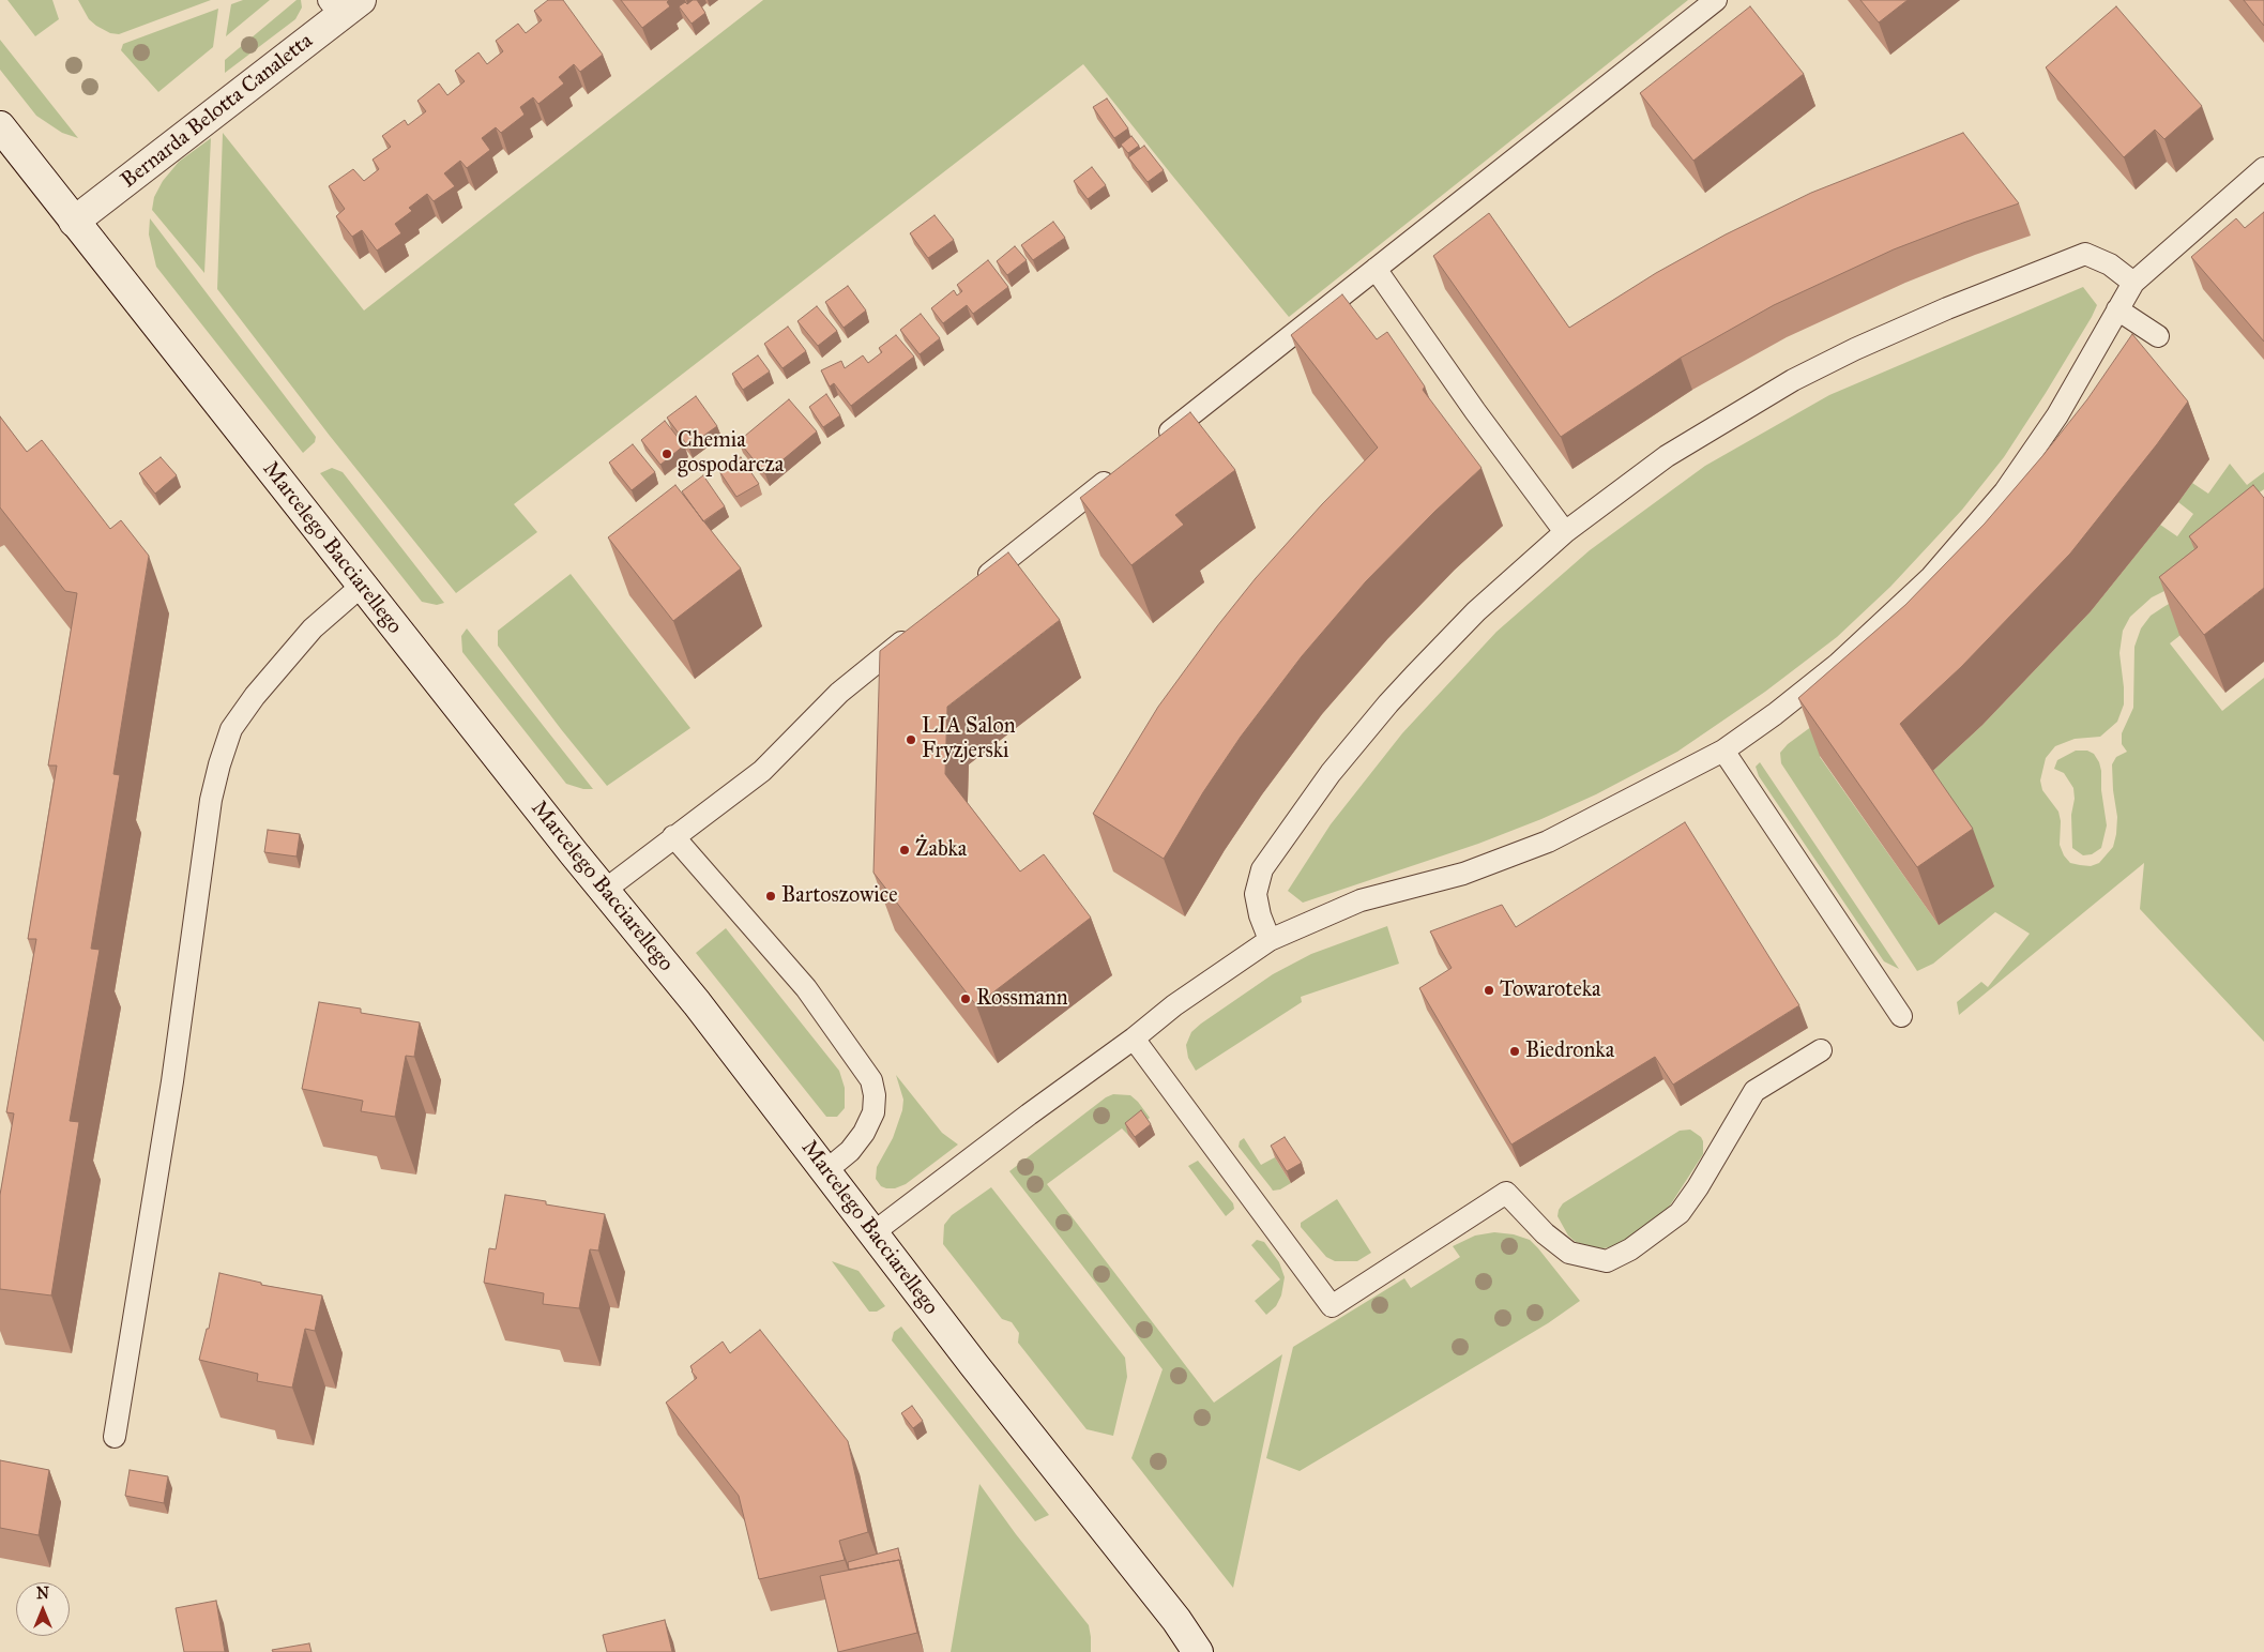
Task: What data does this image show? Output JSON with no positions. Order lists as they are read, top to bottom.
{
  "streets": {
    "street": ["Bernarda Belotta Canaletta", "Marcelego Bacciarellego"]
  },
  "crossings": [
    ["Bernarda Belotta Canaletta", "Marcelego Bacciarellego"]
  ],
  "places": [
    "Chemia gospodarcza",
    "LIA Salon Fryzjerski",
    "Żabka",
    "Bartoszowice",
    "Towaroteka",
    "Rossmann",
    "Biedronka"
  ],
  "north": "top"
}
